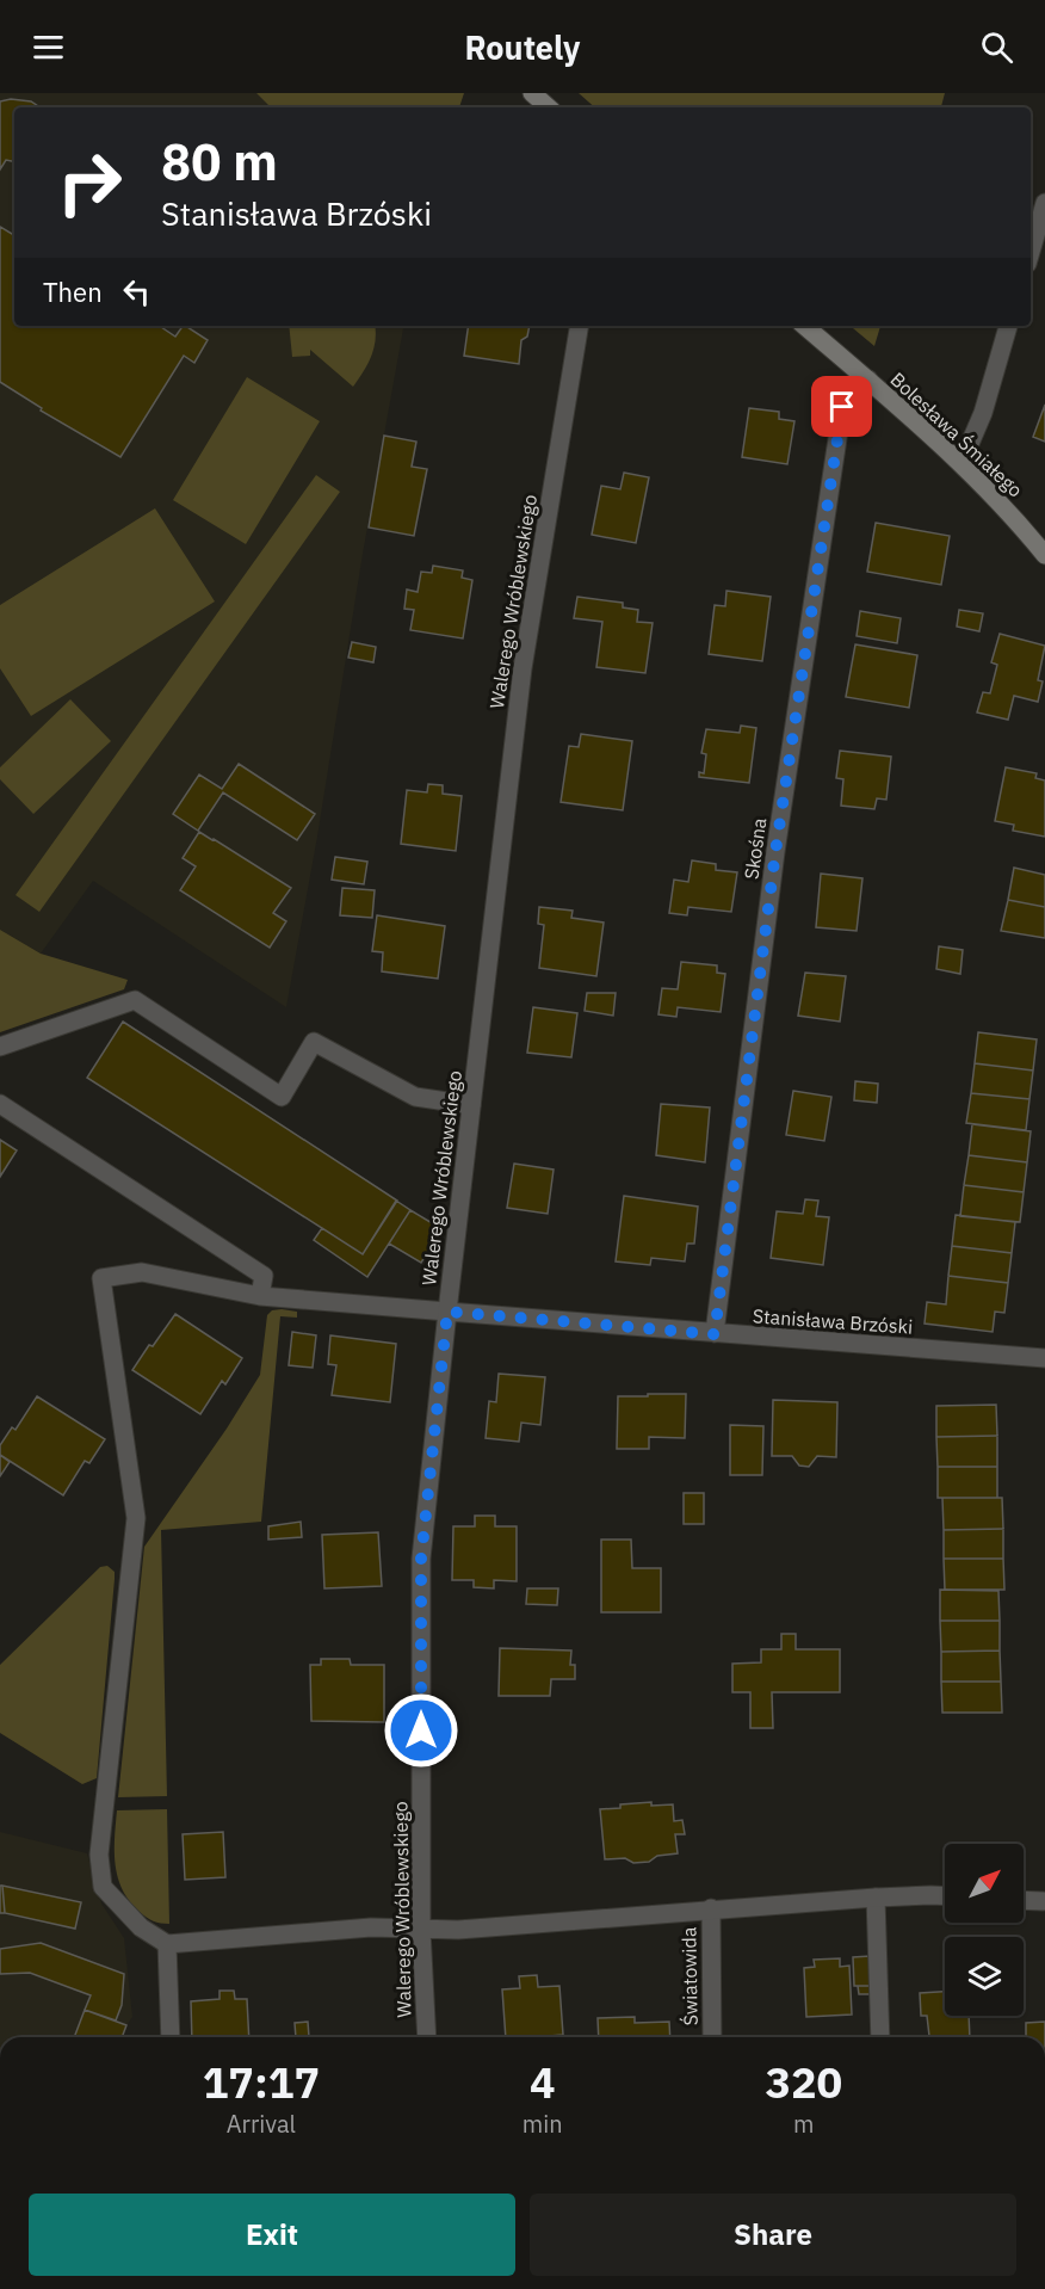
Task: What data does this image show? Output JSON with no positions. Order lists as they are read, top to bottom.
{
  "streets": {
    "street": [
      "Bolesława Śmiałego",
      "Walerego Wróblewskiego",
      "Skośna",
      "Stanisława Brzóski",
      "Światowida"
    ]
  },
  "crossings": [
    ["Bolesława Śmiałego", "Skośna"],
    ["Walerego Wróblewskiego", "Stanisława Brzóski"],
    ["Skośna", "Stanisława Brzóski"]
  ],
  "north": "top right",
  "page": {
    "header": "Routely",
    "turn": ["80 m", "Stanisława Brzóski"],
    "then": "Then",
    "eta": [
      "17:17",
      "Arrival",
      "4",
      "min",
      "320",
      "m"
    ],
    "buttons": ["Exit", "Share"]
  }
}
